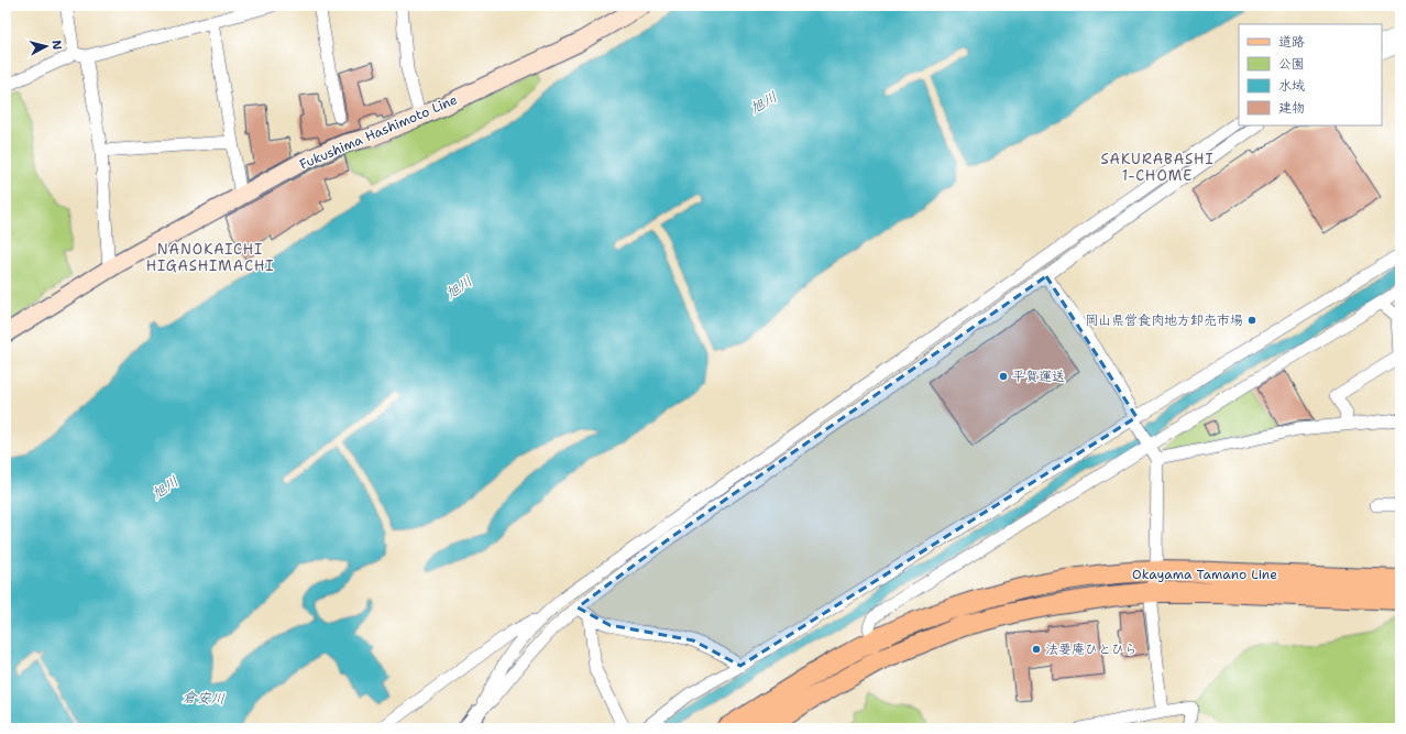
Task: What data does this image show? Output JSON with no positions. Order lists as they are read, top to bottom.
{
  "streets": {
    "main road": ["Fukushima Hashimoto Line", "Okayama Tamano Line"]
  },
  "districts": ["SAKURABASHI 1-CHOME", "NANOKAICHI HIGASHIMACHI"],
  "water": ["旭川", "倉安川"],
  "places": ["岡山県営食肉地方卸売市場", "平賀運送", "法要庵ひとひら"],
  "legend": [
    "道路",
    "公園",
    "水域",
    "建物"
  ],
  "north": "right"
}
